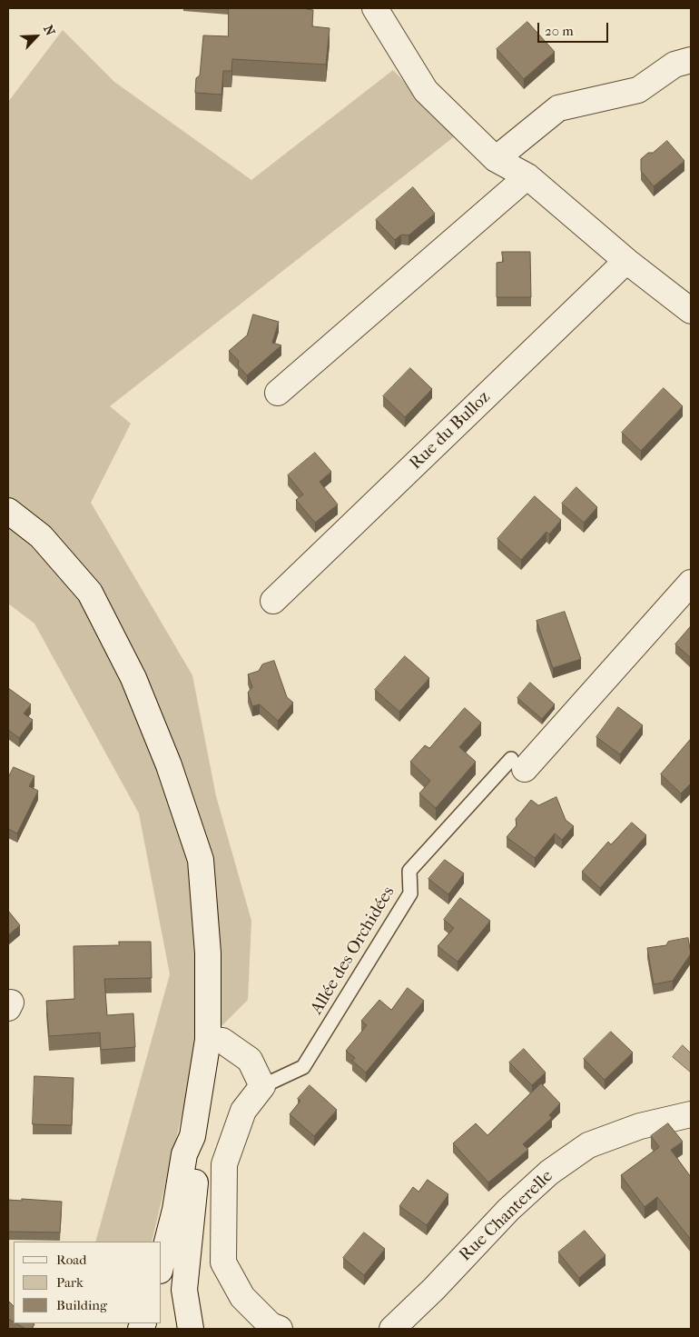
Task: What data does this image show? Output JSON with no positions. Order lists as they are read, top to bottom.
{
  "streets": {
    "street": ["Rue du Bulloz", "Rue Chanterelle"],
    "lane": ["Allée des Orchidées"]
  },
  "legend": ["Road", "Park", "Building"],
  "scale_bar": "20 m",
  "north": "top right"
}
